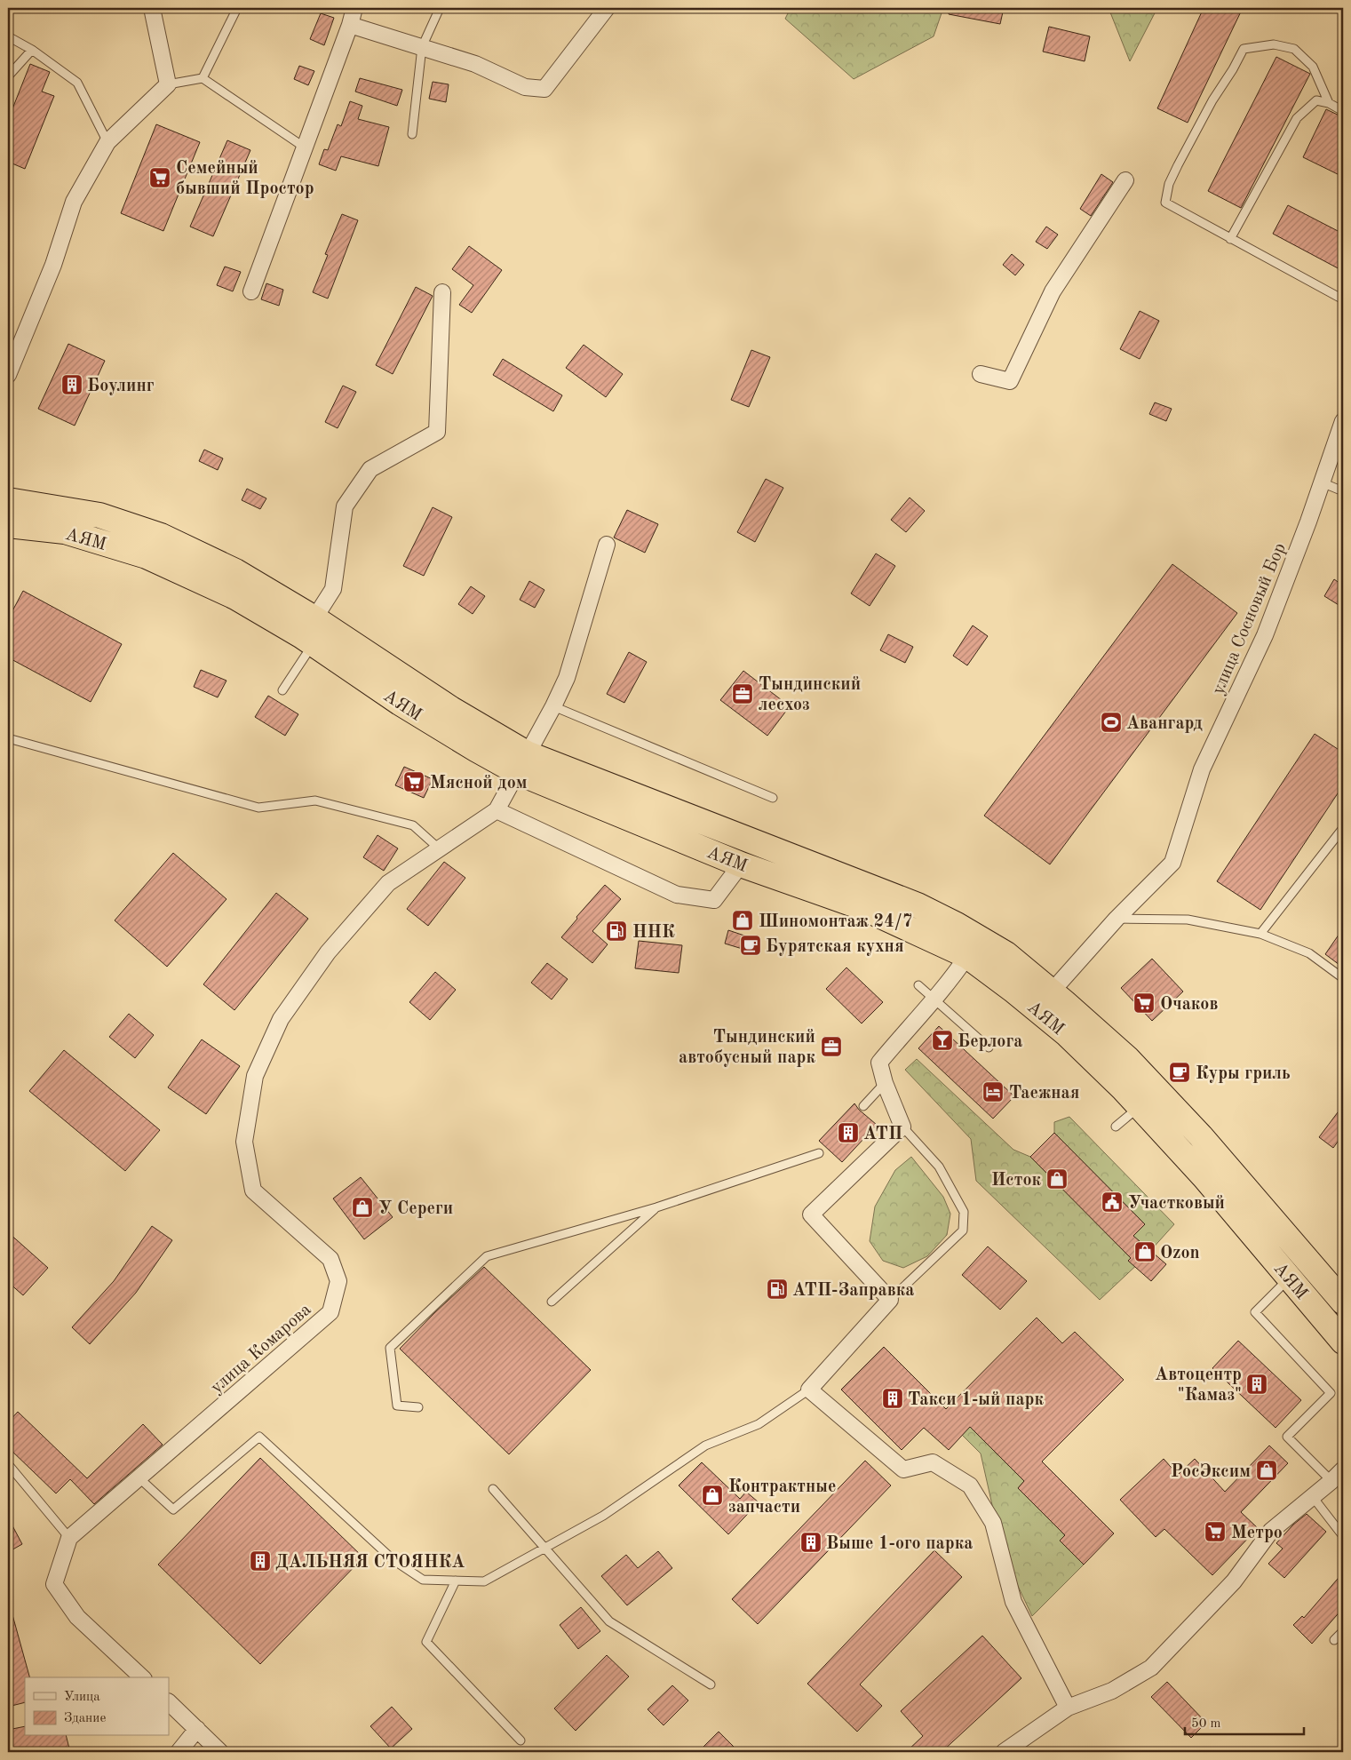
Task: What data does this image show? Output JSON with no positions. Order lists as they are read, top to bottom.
{
  "streets": {
    "highway": ["АЯМ"],
    "street": ["улица Сосновый Бор", "улица Комарова"]
  },
  "crossings": [
    ["АЯМ", "улица Сосновый Бор"]
  ],
  "places": {
    "supermarket": [
      "Семейный бывший Простор",
      "Мясной дом",
      "Очаков",
      "Метро"
    ],
    "building": [
      "Боулинг",
      "АТП",
      "Автоцентр \"Камаз\"",
      "Такси 1-ый парк",
      "Выше 1-ого парка",
      "ДАЛЬНЯЯ СТОЯНКА"
    ],
    "office": ["Тындинский лесхоз", "Тындинский автобусный парк"],
    "sports": ["Авангард"],
    "shop": [
      "Шиномонтаж 24/7",
      "Исток",
      "У Сереги",
      "Ozon",
      "РосЭксим",
      "Контрактные запчасти"
    ],
    "fuel station": ["ННК", "АТП-Заправка"],
    "cafe": ["Бурятская кухня", "Куры гриль"],
    "bar": ["Берлога"],
    "hotel": ["Таежная"],
    "public building": ["Участковый"]
  },
  "legend": ["Улица", "Здание"],
  "scale_bar": "50 m"
}
